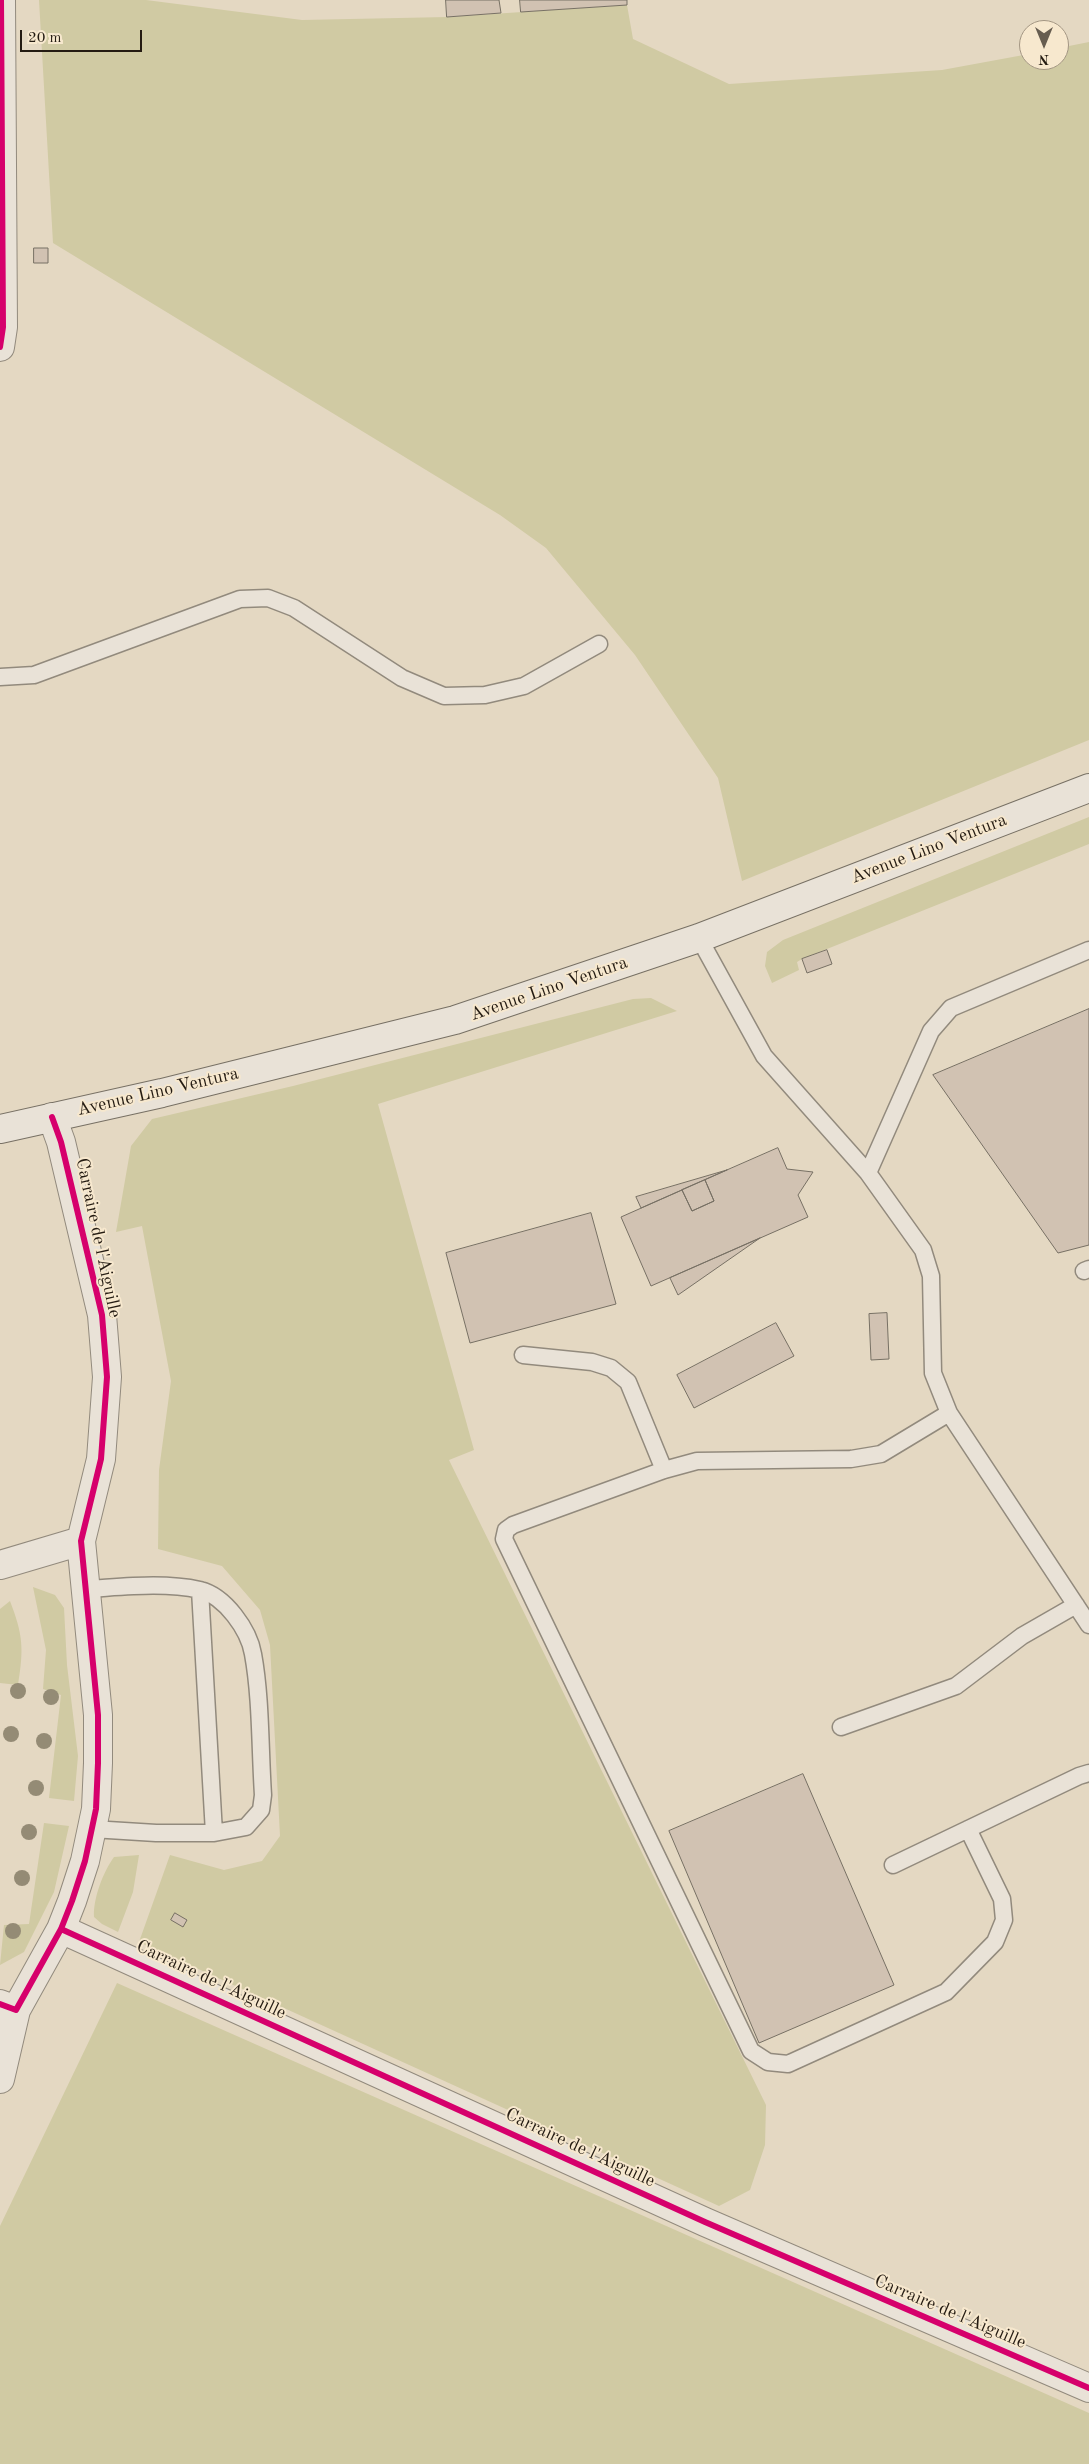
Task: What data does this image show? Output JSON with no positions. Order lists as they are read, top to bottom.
{
  "streets": {
    "street": ["Avenue Lino Ventura", "Carraire de l'Aiguille"]
  },
  "crossings": [
    ["Avenue Lino Ventura", "Carraire de l'Aiguille"]
  ],
  "scale_bar": "20 m",
  "north": "bottom"
}
